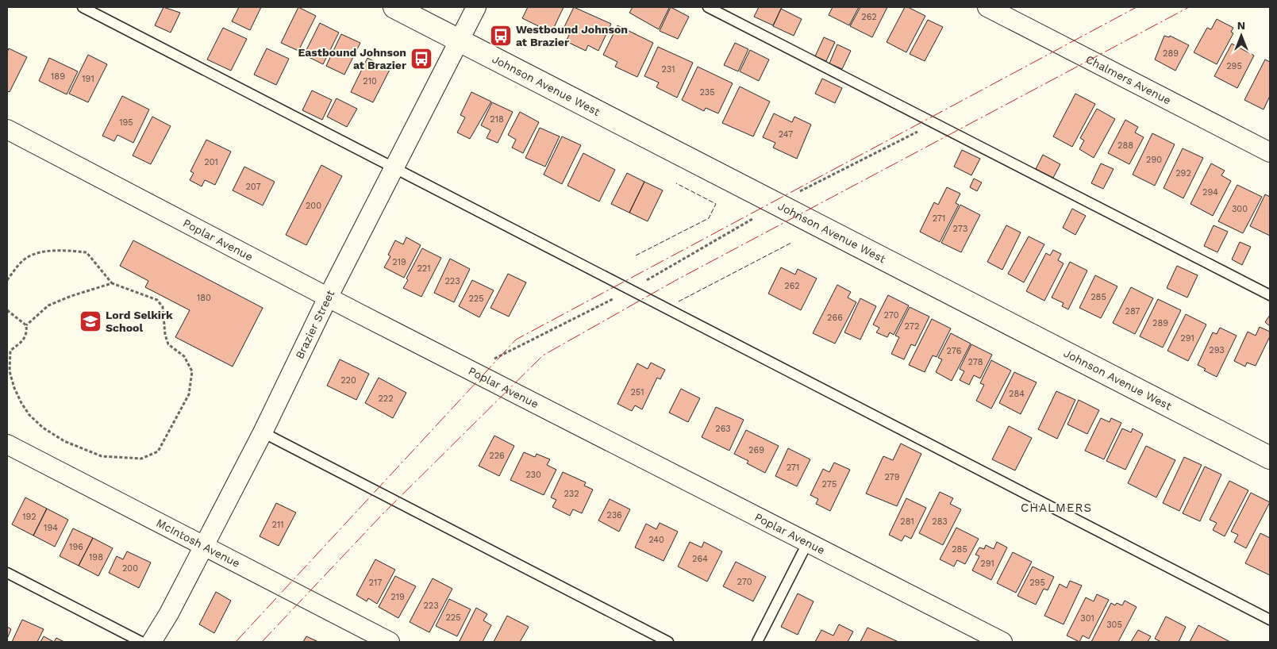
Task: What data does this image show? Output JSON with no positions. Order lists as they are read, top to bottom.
{
  "streets": {
    "main road": ["Johnson Avenue West"],
    "street": [
      "Chalmers Avenue",
      "Poplar Avenue",
      "Brazier Street",
      "McIntosh Avenue"
    ]
  },
  "crossings": [
    ["Johnson Avenue West", "Brazier Street"],
    ["Poplar Avenue", "Brazier Street"],
    ["Brazier Street", "McIntosh Avenue"]
  ],
  "districts": ["CHALMERS"],
  "places": {
    "bus stop": ["Westbound Johnson at Brazier", "Eastbound Johnson at Brazier"],
    "school or university": ["Lord Selkirk School"]
  },
  "house_numbers": [
    "262",
    "289",
    "295",
    "231",
    "189",
    "191",
    "210",
    "235",
    "218",
    "195",
    "247",
    "288",
    "290",
    "201",
    "292",
    "207",
    "294",
    "200",
    "300",
    "271",
    "273",
    "219",
    "221",
    "223",
    "262",
    "285",
    "180",
    "225",
    "287",
    "270",
    "266",
    "289",
    "272",
    "291",
    "293",
    "276",
    "278",
    "220",
    "251",
    "284",
    "222",
    "263",
    "269",
    "226",
    "271",
    "230",
    "279",
    "275",
    "232",
    "236",
    "192",
    "281",
    "283",
    "211",
    "194",
    "240",
    "196",
    "285",
    "198",
    "264",
    "291",
    "200",
    "270",
    "217",
    "295",
    "219",
    "223",
    "225",
    "301",
    "305"
  ],
  "north": "top"
}
